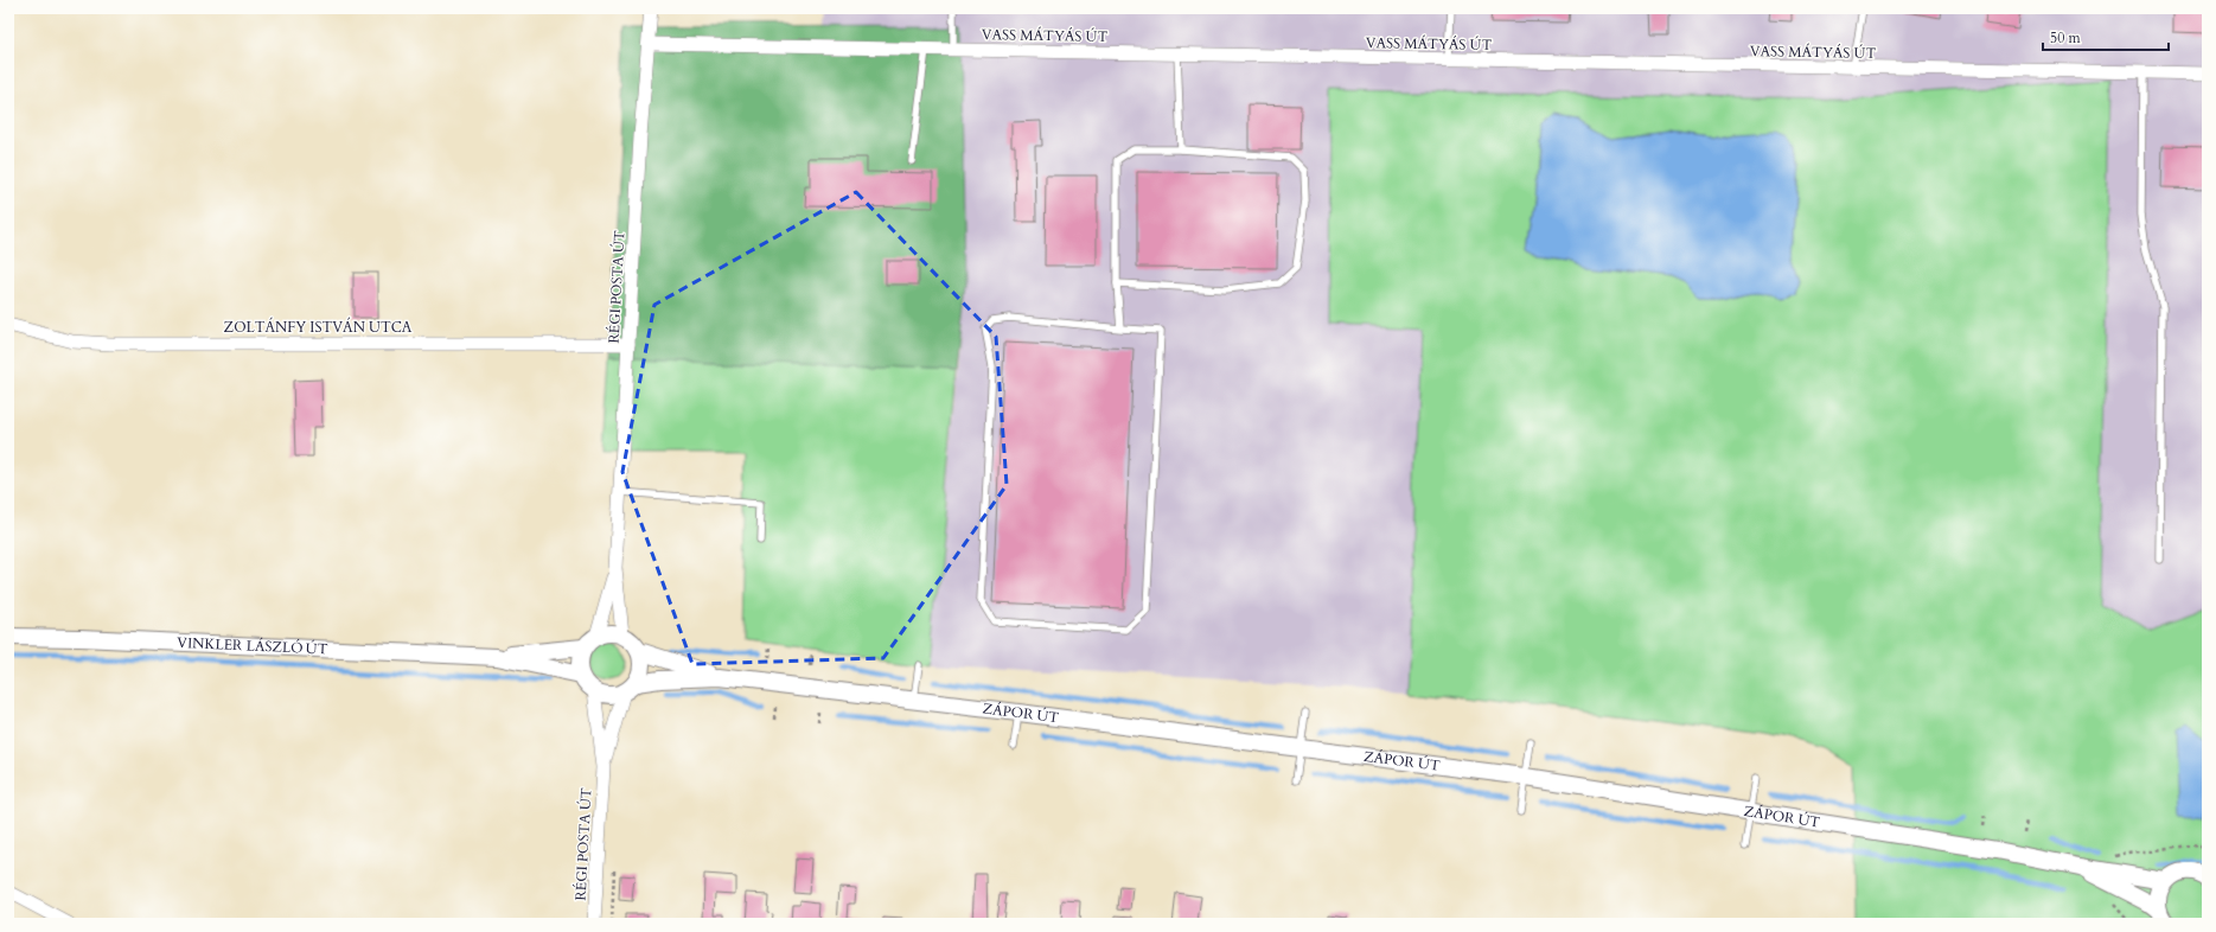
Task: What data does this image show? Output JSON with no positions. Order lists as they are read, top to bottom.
{
  "streets": {
    "street": [
      "VASS MÁTYÁS ÚT",
      "RÉGI POSTA ÚT",
      "ZOLTÁNFY ISTVÁN UTCA",
      "VINKLER LÁSZLÓ ÚT",
      "ZÁPOR ÚT"
    ]
  },
  "crossings": [
    ["VASS MÁTYÁS ÚT", "RÉGI POSTA ÚT"],
    ["RÉGI POSTA ÚT", "ZOLTÁNFY ISTVÁN UTCA"],
    ["RÉGI POSTA ÚT", "VINKLER LÁSZLÓ ÚT"],
    ["RÉGI POSTA ÚT", "ZÁPOR ÚT"],
    ["VINKLER LÁSZLÓ ÚT", "ZÁPOR ÚT"]
  ],
  "scale_bar": "50 m"
}
